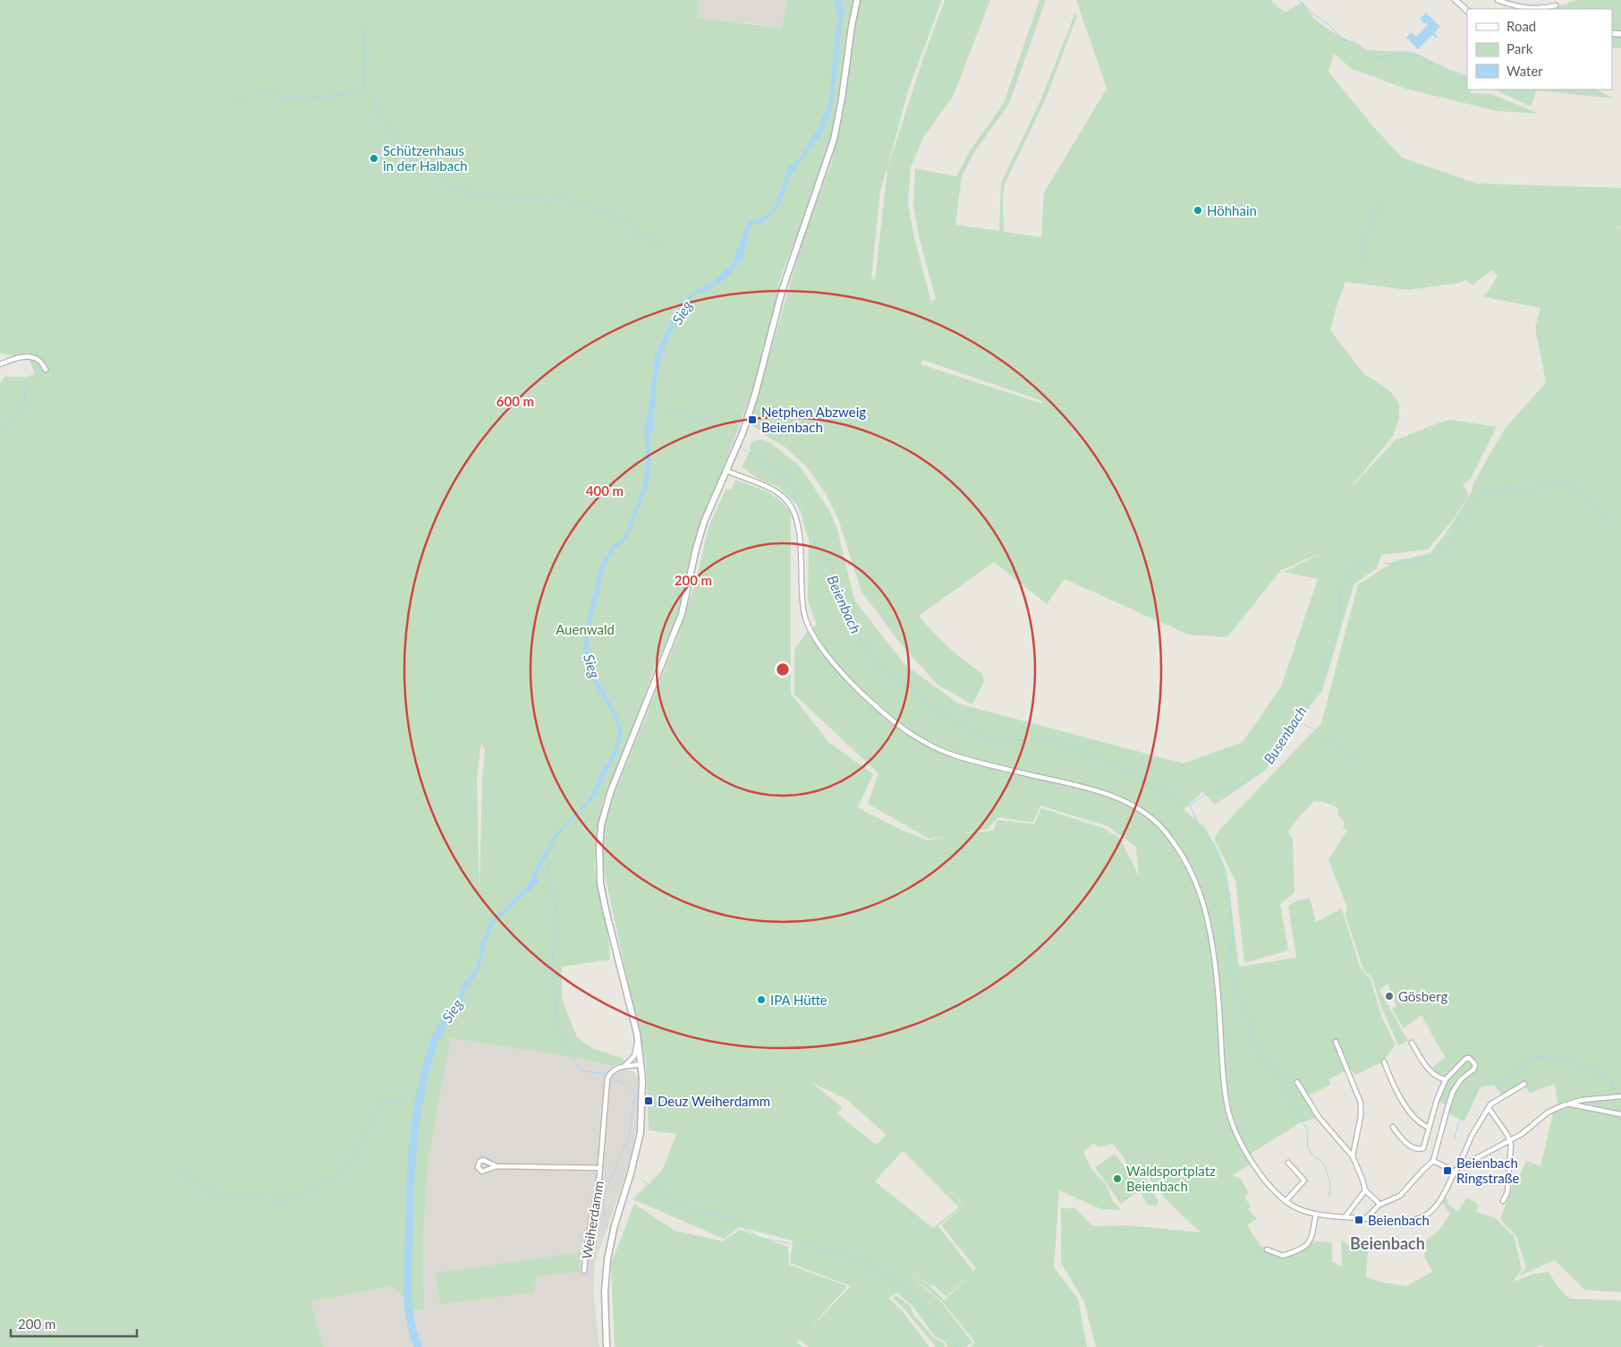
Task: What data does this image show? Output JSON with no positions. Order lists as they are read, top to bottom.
{
  "streets": {
    "street": ["Weiherdamm"]
  },
  "districts": ["Beienbach"],
  "water": ["Sieg", "Beienbach", "Busenbach"],
  "parks": ["Auenwald"],
  "places": {
    "other": [
      "Schützenhaus in der Halbach",
      "Höhhain",
      "Gösberg",
      "IPA Hütte",
      "Waldsportplatz Beienbach"
    ],
    "transit": [
      "Netphen Abzweig Beienbach",
      "Deuz Weiherdamm",
      "Beienbach Ringstraße",
      "Beienbach"
    ]
  },
  "legend": ["Road", "Park", "Water"],
  "scale_bar": "200 m",
  "rings": ["600 m", "400 m", "200 m"]
}
